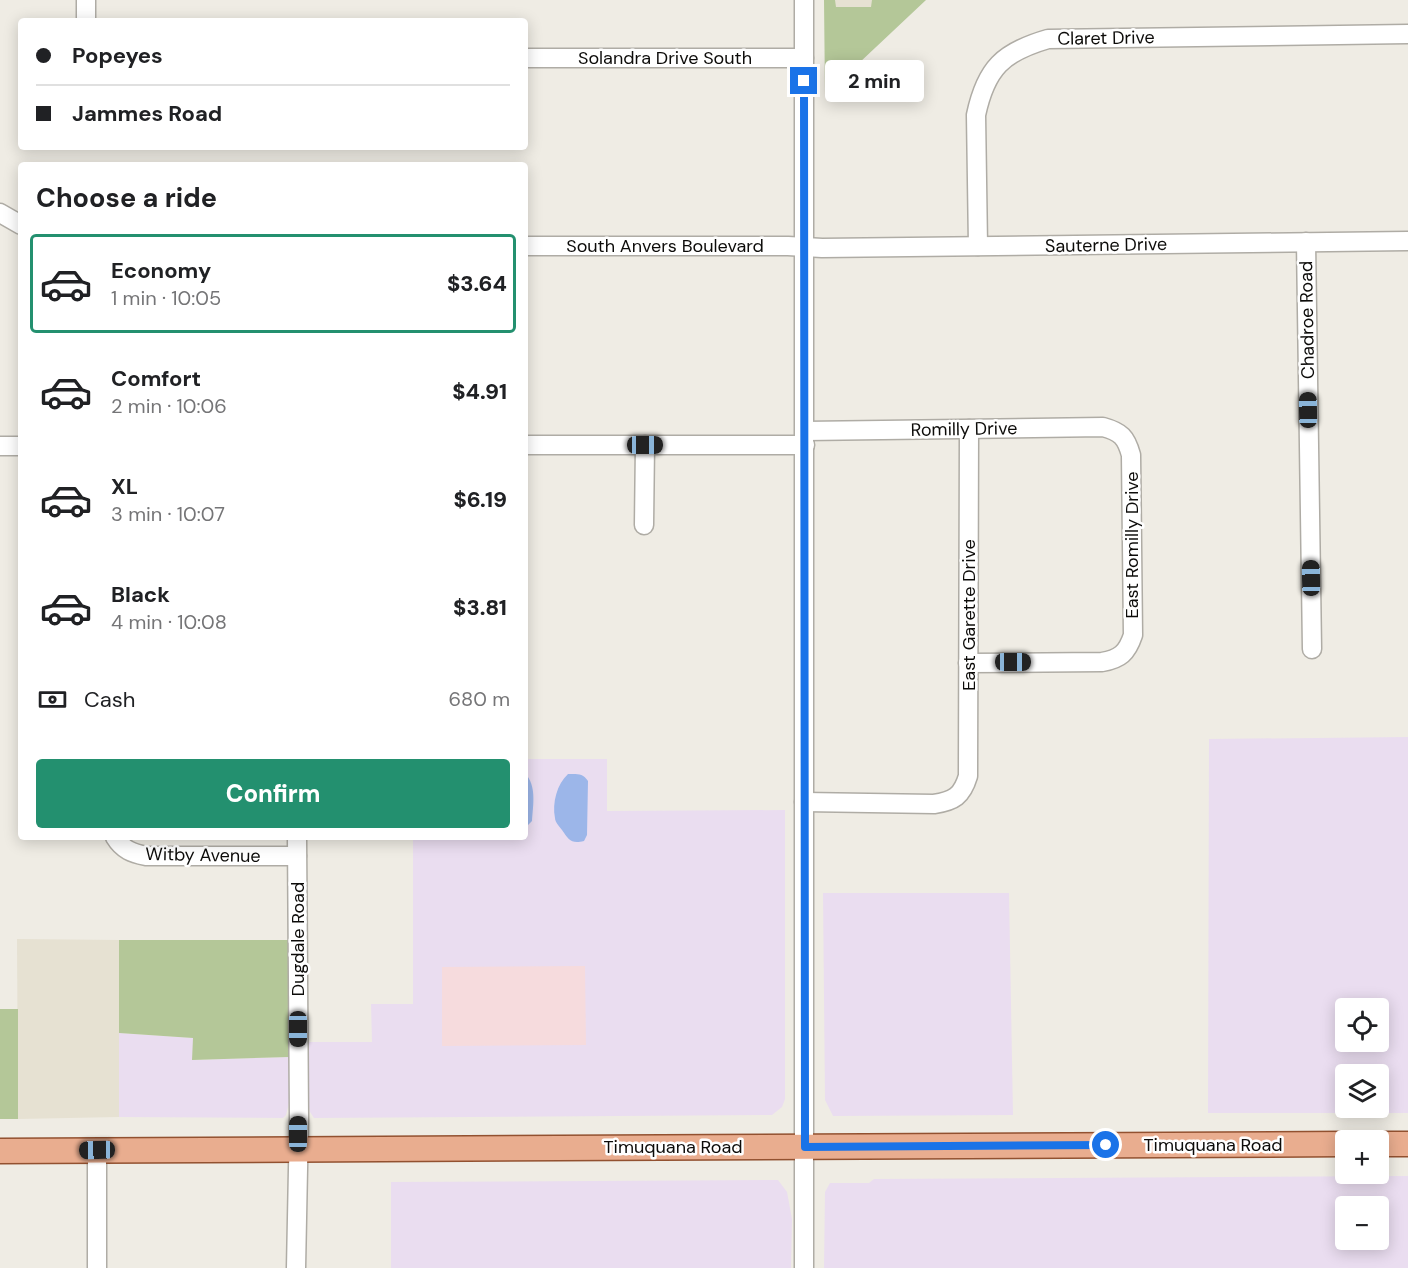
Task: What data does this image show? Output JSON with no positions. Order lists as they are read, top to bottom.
{
  "streets": {
    "main road": ["Timuquana Road"],
    "street": [
      "Claret Drive",
      "Solandra Drive South",
      "Sauterne Drive",
      "South Anvers Boulevard",
      "Chadroe Road",
      "Romilly Drive",
      "East Romilly Drive",
      "East Garette Drive",
      "Witby Avenue",
      "Dugdale Road"
    ]
  },
  "crossings": [
    ["Claret Drive", "Sauterne Drive"],
    ["Sauterne Drive", "South Anvers Boulevard"],
    ["Sauterne Drive", "Chadroe Road"],
    ["Romilly Drive", "East Romilly Drive"],
    ["Romilly Drive", "East Garette Drive"],
    ["East Romilly Drive", "East Garette Drive"],
    ["Witby Avenue", "Dugdale Road"],
    ["Dugdale Road", "Timuquana Road"]
  ],
  "page": {
    "banner": ["Popeyes", "Jammes Road"],
    "bubble": "2 min",
    "heading": "Choose a ride",
    "list": [
      {
        "name": "Economy",
        "note": "1 min · 10:05",
        "value": "$3.64"
      },
      {
        "name": "Comfort",
        "note": "2 min · 10:06",
        "value": "$4.91"
      },
      {
        "name": "XL",
        "note": "3 min · 10:07",
        "value": "$6.19"
      },
      {
        "name": "Black",
        "note": "4 min · 10:08",
        "value": "$3.81"
      }
    ],
    "pay": ["Cash", "680 m"],
    "buttons": "Confirm",
    "map_buttons": ["+", "−"]
  }
}
